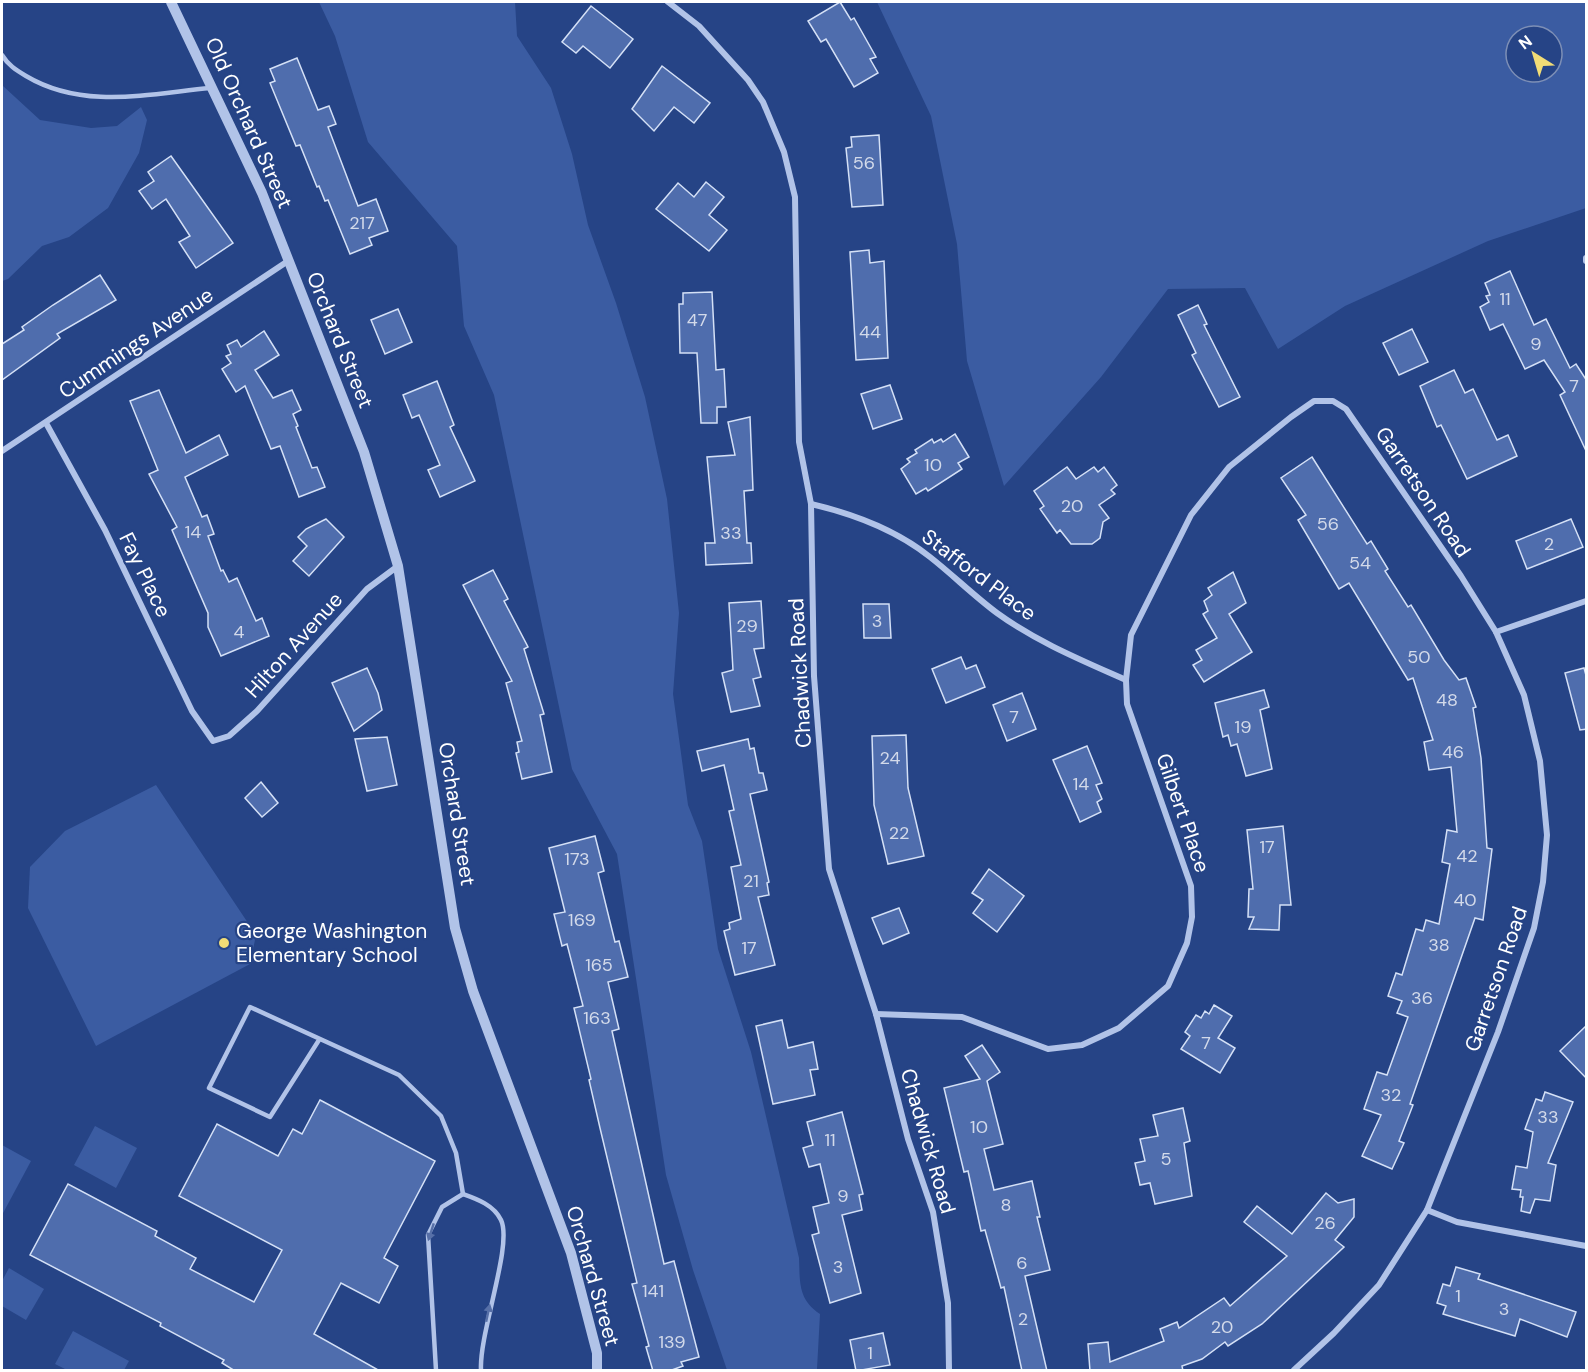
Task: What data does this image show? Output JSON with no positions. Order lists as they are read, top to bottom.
{
  "streets": {
    "street": [
      "Old Orchard Street",
      "Orchard Street",
      "Cummings Avenue",
      "Garretson Road",
      "Fay Place",
      "Stafford Place",
      "Hilton Avenue",
      "Chadwick Road",
      "Gilbert Place"
    ]
  },
  "crossings": [
    ["Old Orchard Street", "Orchard Street"],
    ["Old Orchard Street", "Cummings Avenue"],
    ["Orchard Street", "Cummings Avenue"],
    ["Orchard Street", "Hilton Avenue"],
    ["Cummings Avenue", "Fay Place"],
    ["Garretson Road", "Gilbert Place"],
    ["Fay Place", "Hilton Avenue"],
    ["Stafford Place", "Chadwick Road"],
    ["Stafford Place", "Gilbert Place"],
    ["Chadwick Road", "Gilbert Place"]
  ],
  "places": ["George Washington Elementary School"],
  "house_numbers": [
    "56",
    "217",
    "11",
    "47",
    "44",
    "9",
    "7",
    "10",
    "20",
    "56",
    "14",
    "33",
    "2",
    "54",
    "3",
    "29",
    "4",
    "50",
    "48",
    "7",
    "19",
    "46",
    "24",
    "14",
    "22",
    "17",
    "42",
    "173",
    "21",
    "40",
    "169",
    "38",
    "17",
    "165",
    "36",
    "163",
    "7",
    "32",
    "33",
    "10",
    "11",
    "5",
    "9",
    "8",
    "26",
    "6",
    "3",
    "141",
    "1",
    "3",
    "2",
    "20",
    "139",
    "1"
  ],
  "north": "top left"
}
